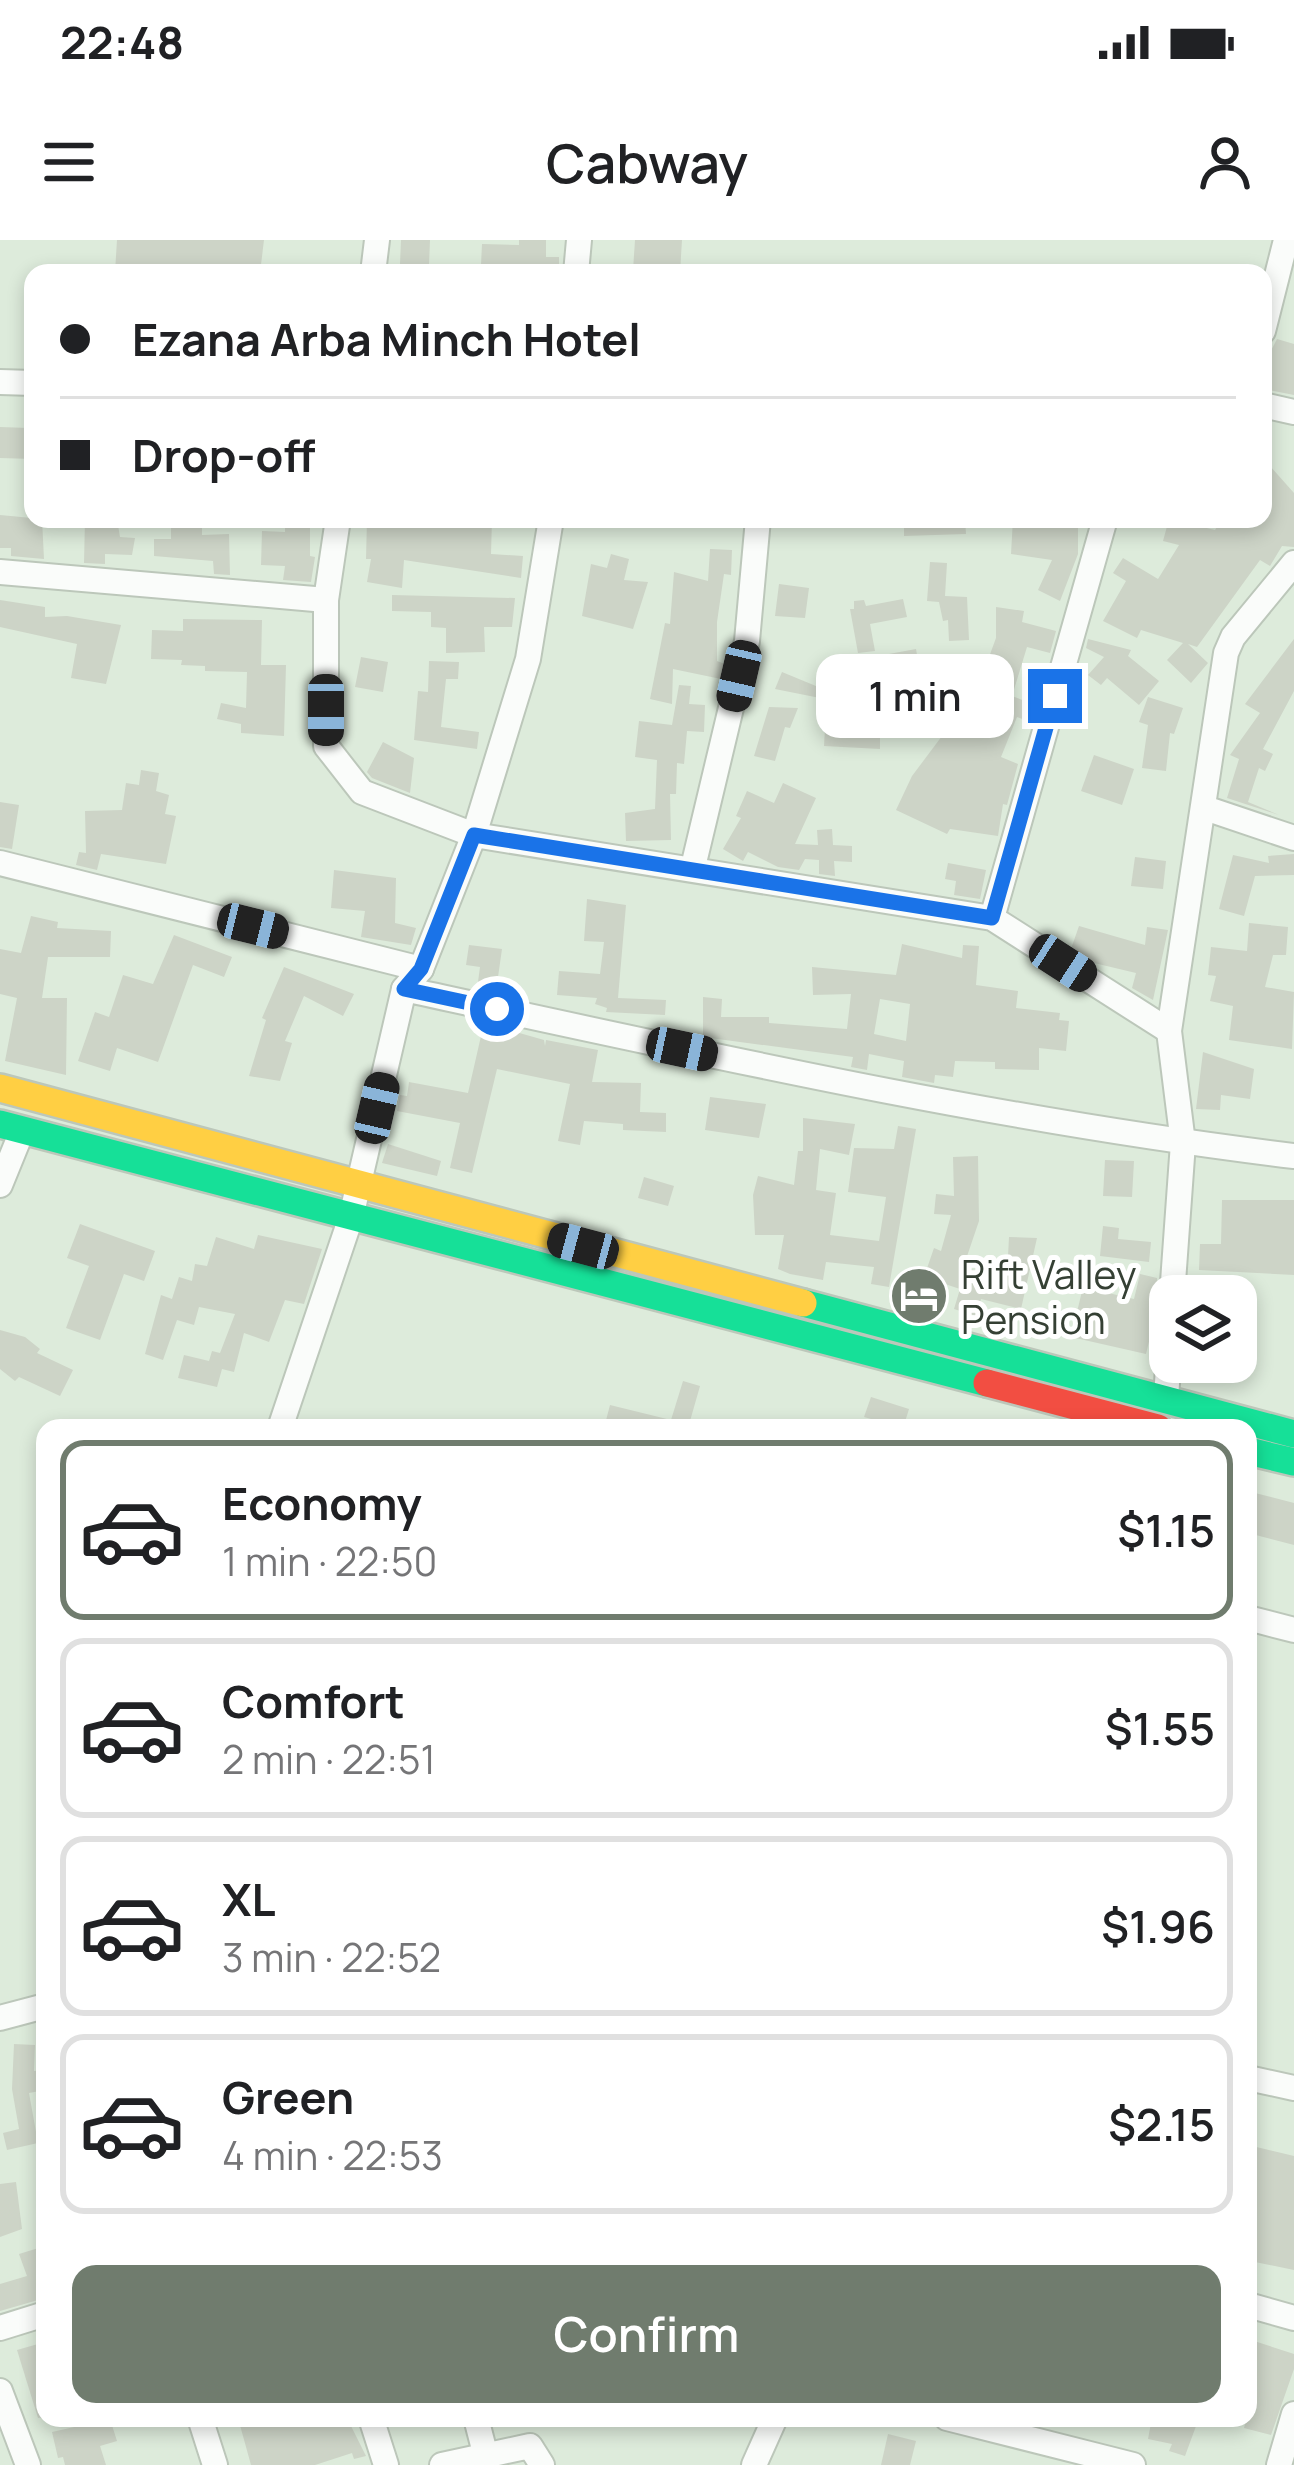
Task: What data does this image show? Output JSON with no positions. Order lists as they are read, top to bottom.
{
  "places": {
    "hotel": ["Rift Valley Pension"]
  },
  "page": {
    "status": "22:48",
    "header": "Cabway",
    "banner": ["Ezana Arba Minch Hotel", "Drop-off"],
    "bubble": "1 min",
    "list": [
      {
        "name": "Economy",
        "note": "1 min · 22:50",
        "value": "$1.15"
      },
      {
        "name": "Comfort",
        "note": "2 min · 22:51",
        "value": "$1.55"
      },
      {
        "name": "XL",
        "note": "3 min · 22:52",
        "value": "$1.96"
      },
      {
        "name": "Green",
        "note": "4 min · 22:53",
        "value": "$2.15"
      }
    ],
    "buttons": "Confirm"
  }
}
